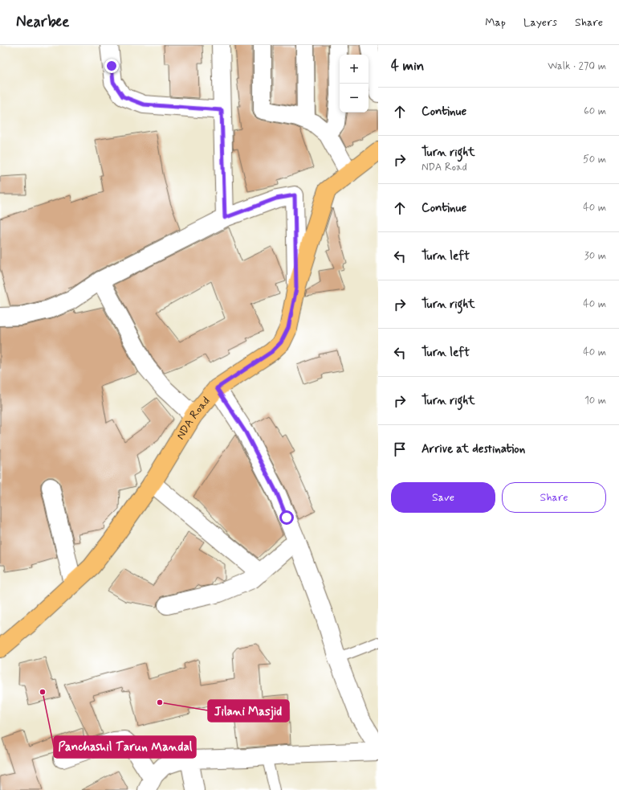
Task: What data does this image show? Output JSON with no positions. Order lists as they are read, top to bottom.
{
  "streets": {
    "main road": ["NDA Road"]
  },
  "places": ["Panchashil Tarun Mandal", "Jilani Masjid"],
  "page": {
    "header": "Nearbee",
    "nav": ["Map", "Layers", "Share"],
    "heading": ["4 min", "Walk · 270 m"],
    "map_buttons": ["+", "−"],
    "list": [
      ["Continue", "60 m"],
      ["Turn right", "NDA Road", "50 m"],
      ["Continue", "40 m"],
      ["Turn left", "30 m"],
      ["Turn right", "40 m"],
      ["Turn left", "40 m"],
      ["Turn right", "10 m"],
      "Arrive at destination"
    ],
    "buttons": ["Save", "Share"]
  }
}
